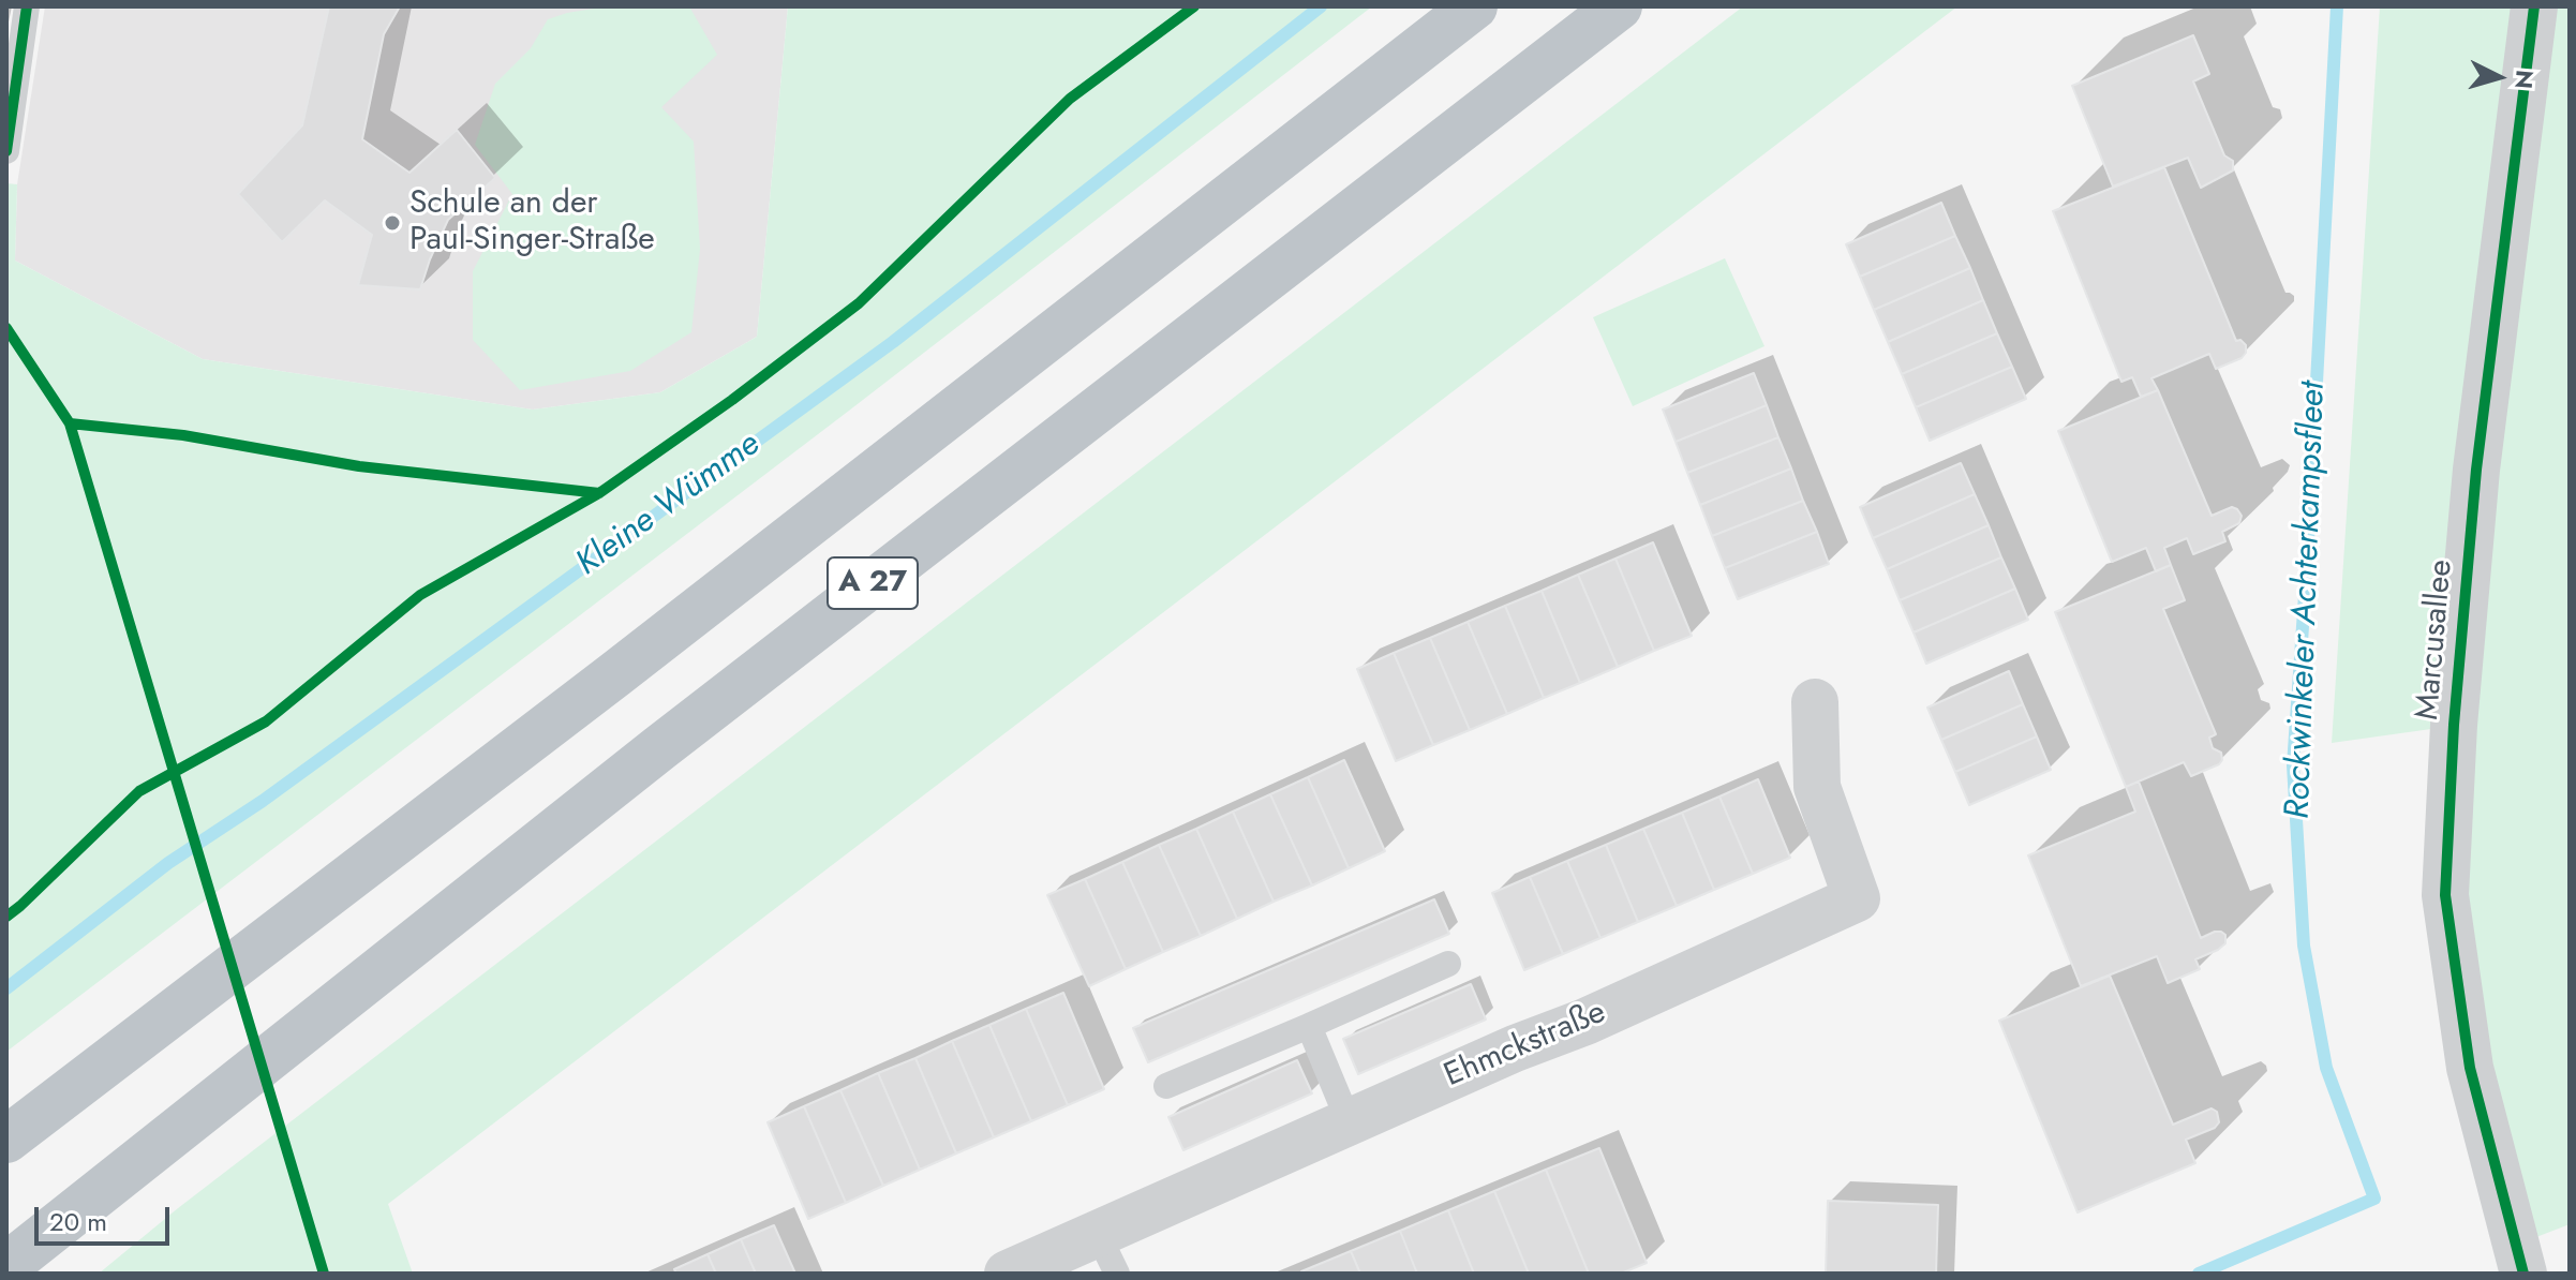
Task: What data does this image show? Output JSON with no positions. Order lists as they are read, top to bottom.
{
  "streets": {
    "highway": ["A 27"],
    "street": ["Marcusallee", "Ehmckstraße"]
  },
  "water": ["Kleine Wümme", "Rockwinkeler Achterkampsfleet"],
  "places": ["Schule an der Paul-Singer-Straße"],
  "scale_bar": "20 m",
  "north": "right"
}
